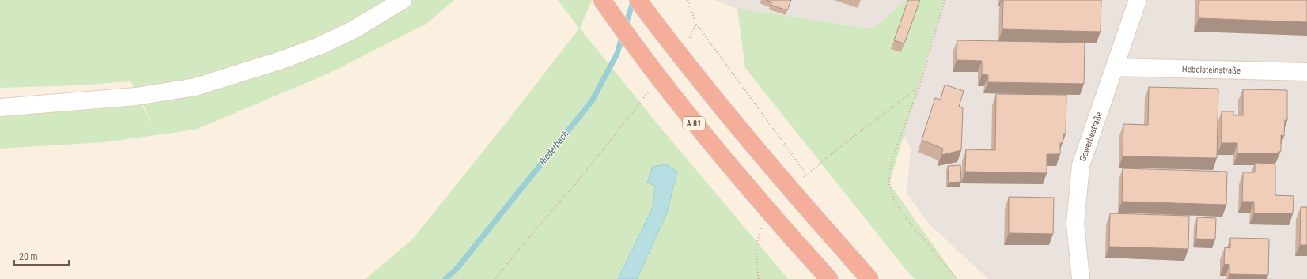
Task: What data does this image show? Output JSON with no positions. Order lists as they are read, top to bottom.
{
  "streets": {
    "highway": ["A 81"],
    "street": ["Hebelsteinstraße", "Gewerbestraße"]
  },
  "crossings": [
    ["Hebelsteinstraße", "Gewerbestraße"]
  ],
  "water": ["Riederbach"],
  "scale_bar": "20 m"
}
